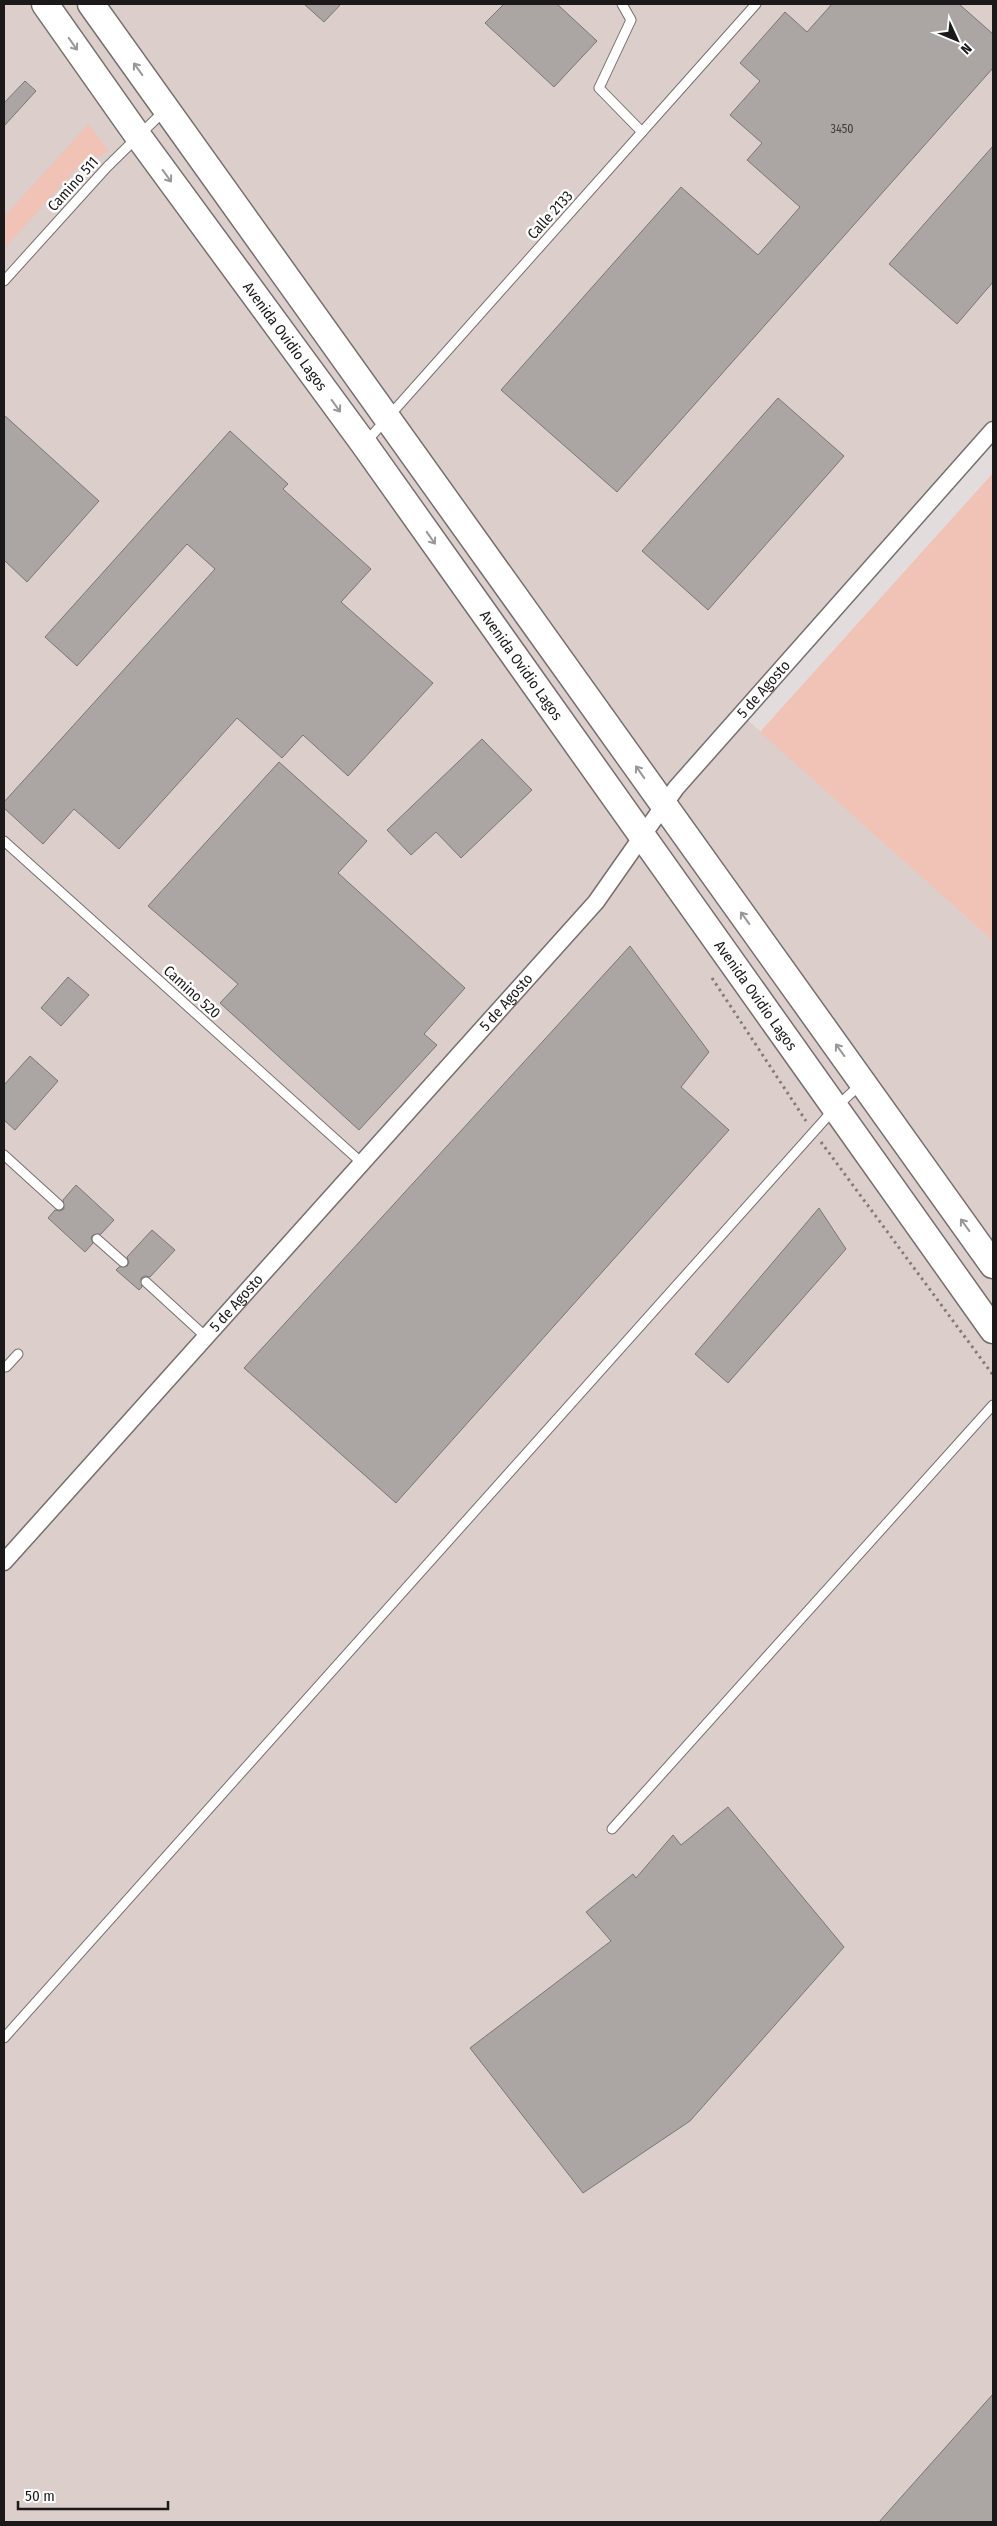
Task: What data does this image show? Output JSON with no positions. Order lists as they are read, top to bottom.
{
  "streets": {
    "main road": ["Avenida Ovidio Lagos"],
    "street": ["5 de Agosto"],
    "lane": ["Camino 511", "Calle 2133", "Camino 520"]
  },
  "crossings": [
    ["Camino 511", "Avenida Ovidio Lagos"],
    ["Calle 2133", "Avenida Ovidio Lagos"],
    ["Avenida Ovidio Lagos", "5 de Agosto"],
    ["5 de Agosto", "Camino 520"]
  ],
  "house_numbers": ["3450"],
  "scale_bar": "50 m",
  "north": "bottom right"
}
